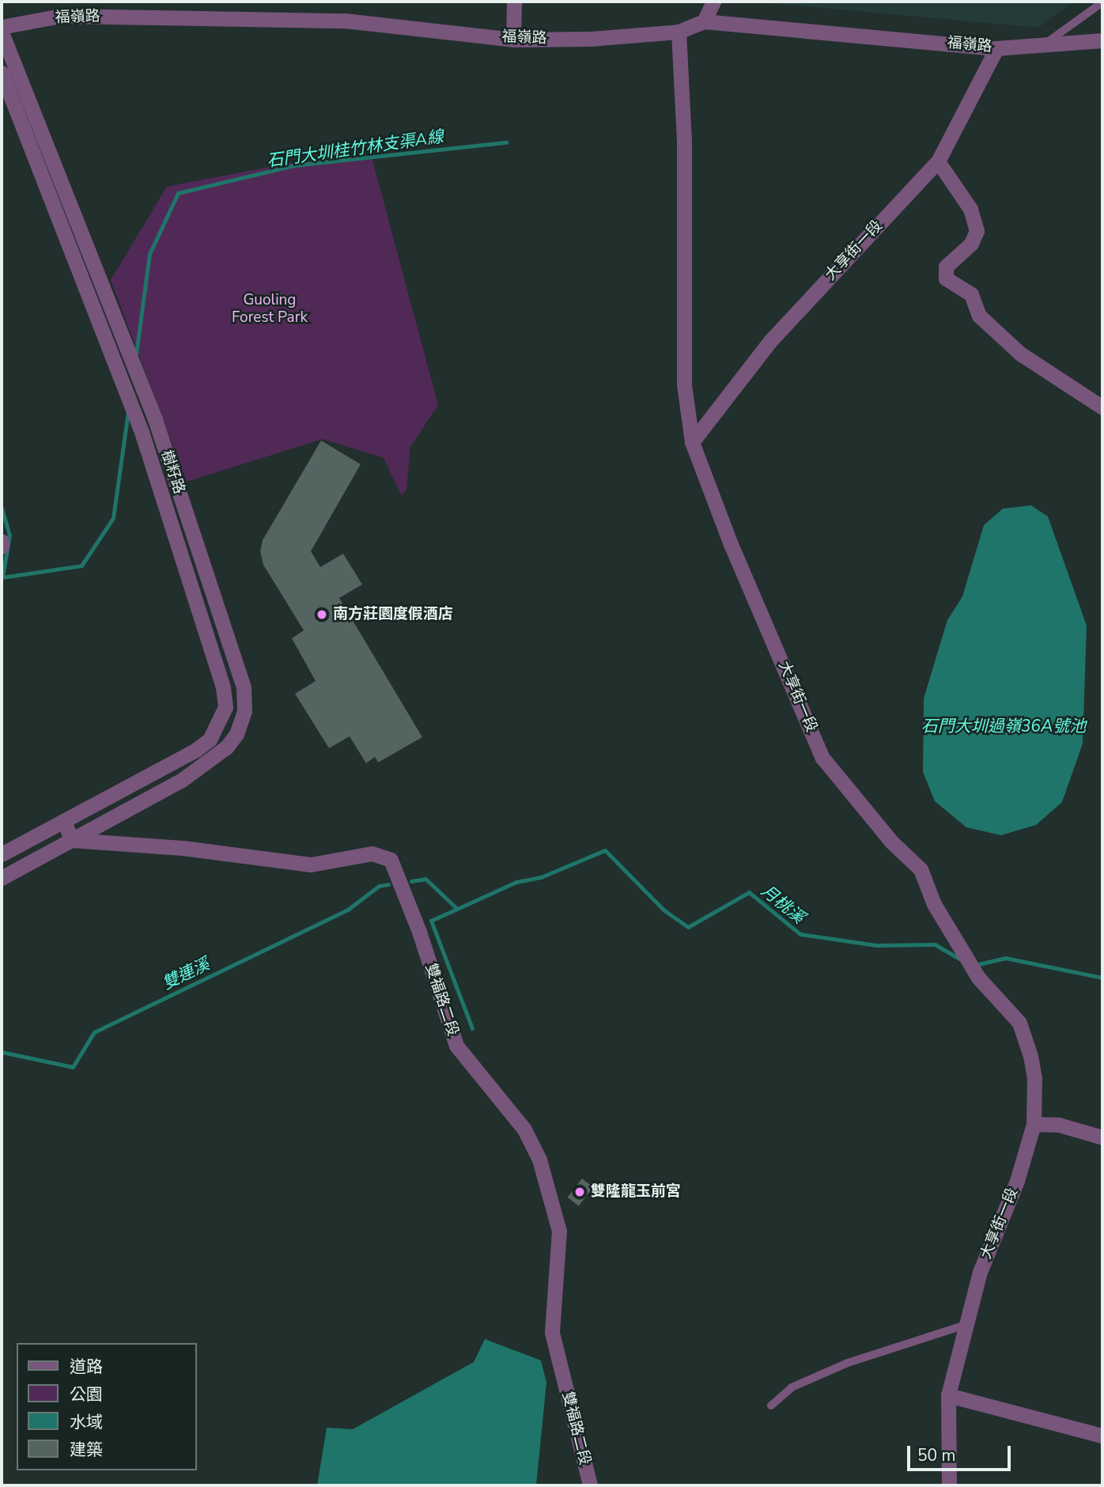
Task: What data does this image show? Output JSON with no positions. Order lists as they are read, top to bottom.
{
  "streets": {
    "street": [
      "福嶺路",
      "大享街一段",
      "樹籽路",
      "雙福路二段"
    ]
  },
  "crossings": [
    ["福嶺路", "大享街一段"],
    ["樹籽路", "雙福路二段"]
  ],
  "water": [
    "石門大圳桂竹林支渠A線",
    "石門大圳過嶺36A號池",
    "月桃溪",
    "雙連溪"
  ],
  "parks": ["Guoling Forest Park"],
  "places": ["南方莊園度假酒店", "雙隆龍玉前宮"],
  "legend": [
    "道路",
    "公園",
    "水域",
    "建築"
  ],
  "scale_bar": "50 m"
}
